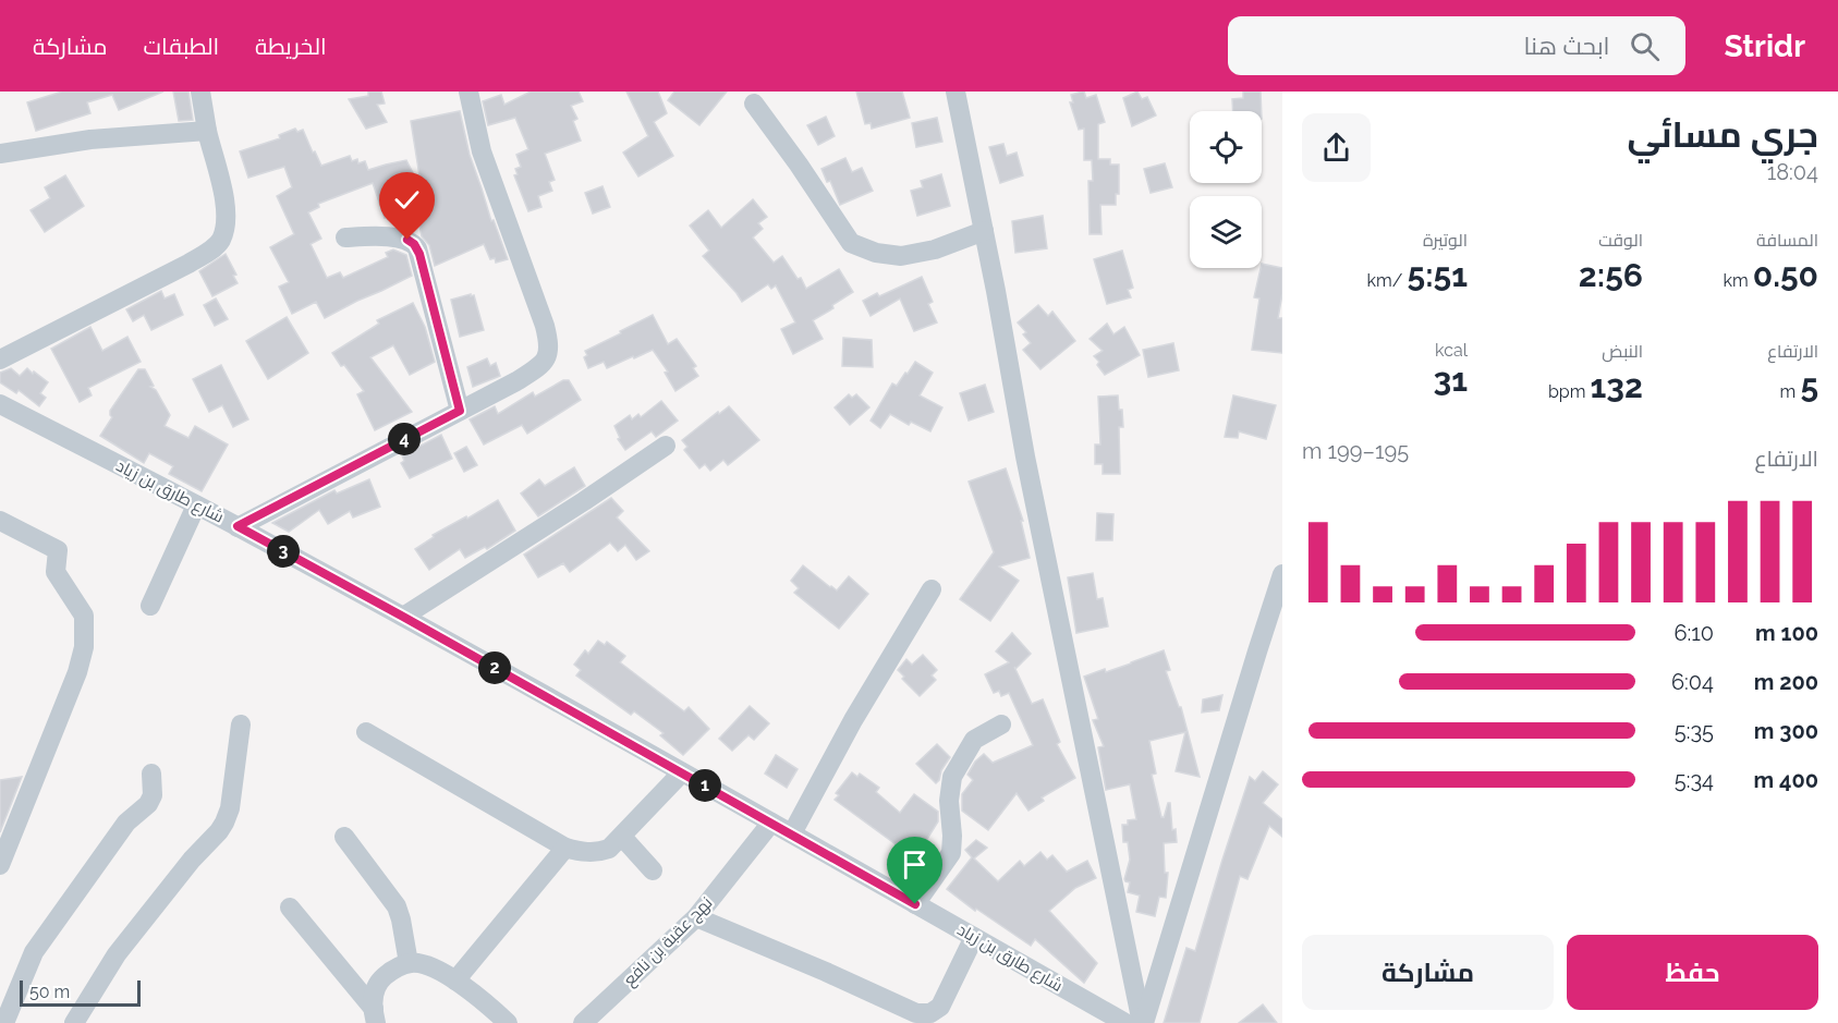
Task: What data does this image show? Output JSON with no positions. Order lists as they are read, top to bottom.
{
  "streets": {
    "street": ["شارع طارق بن زياد", "نهج عقبة بن نافع"]
  },
  "crossings": [
    ["شارع طارق بن زياد", "نهج عقبة بن نافع"]
  ],
  "scale_bar": "50 m",
  "page": {
    "header": "Stridr",
    "search": "ابحث هنا",
    "nav": ["الخريطة", "الطبقات", "مشاركة"],
    "heading": ["جري مسائي", "18:04"],
    "stats": [
      ["المسافة", "0.50 km"],
      ["الوقت", "2:56"],
      ["الوتيرة", "5:51 /km"],
      ["الارتفاع", "5 m"],
      ["النبض", "132 bpm"],
      ["kcal", "31"]
    ],
    "pins": [
      "4",
      "3",
      "2",
      "1"
    ],
    "chart": ["الارتفاع", "195–199 m"],
    "list": [
      {
        "name": "100 m",
        "note": "6:10"
      },
      {
        "name": "200 m",
        "note": "6:04"
      },
      {
        "name": "300 m",
        "note": "5:35"
      },
      {
        "name": "400 m",
        "note": "5:34"
      }
    ],
    "buttons": ["حفظ", "مشاركة"],
    "scale": "50 m"
  }
}
